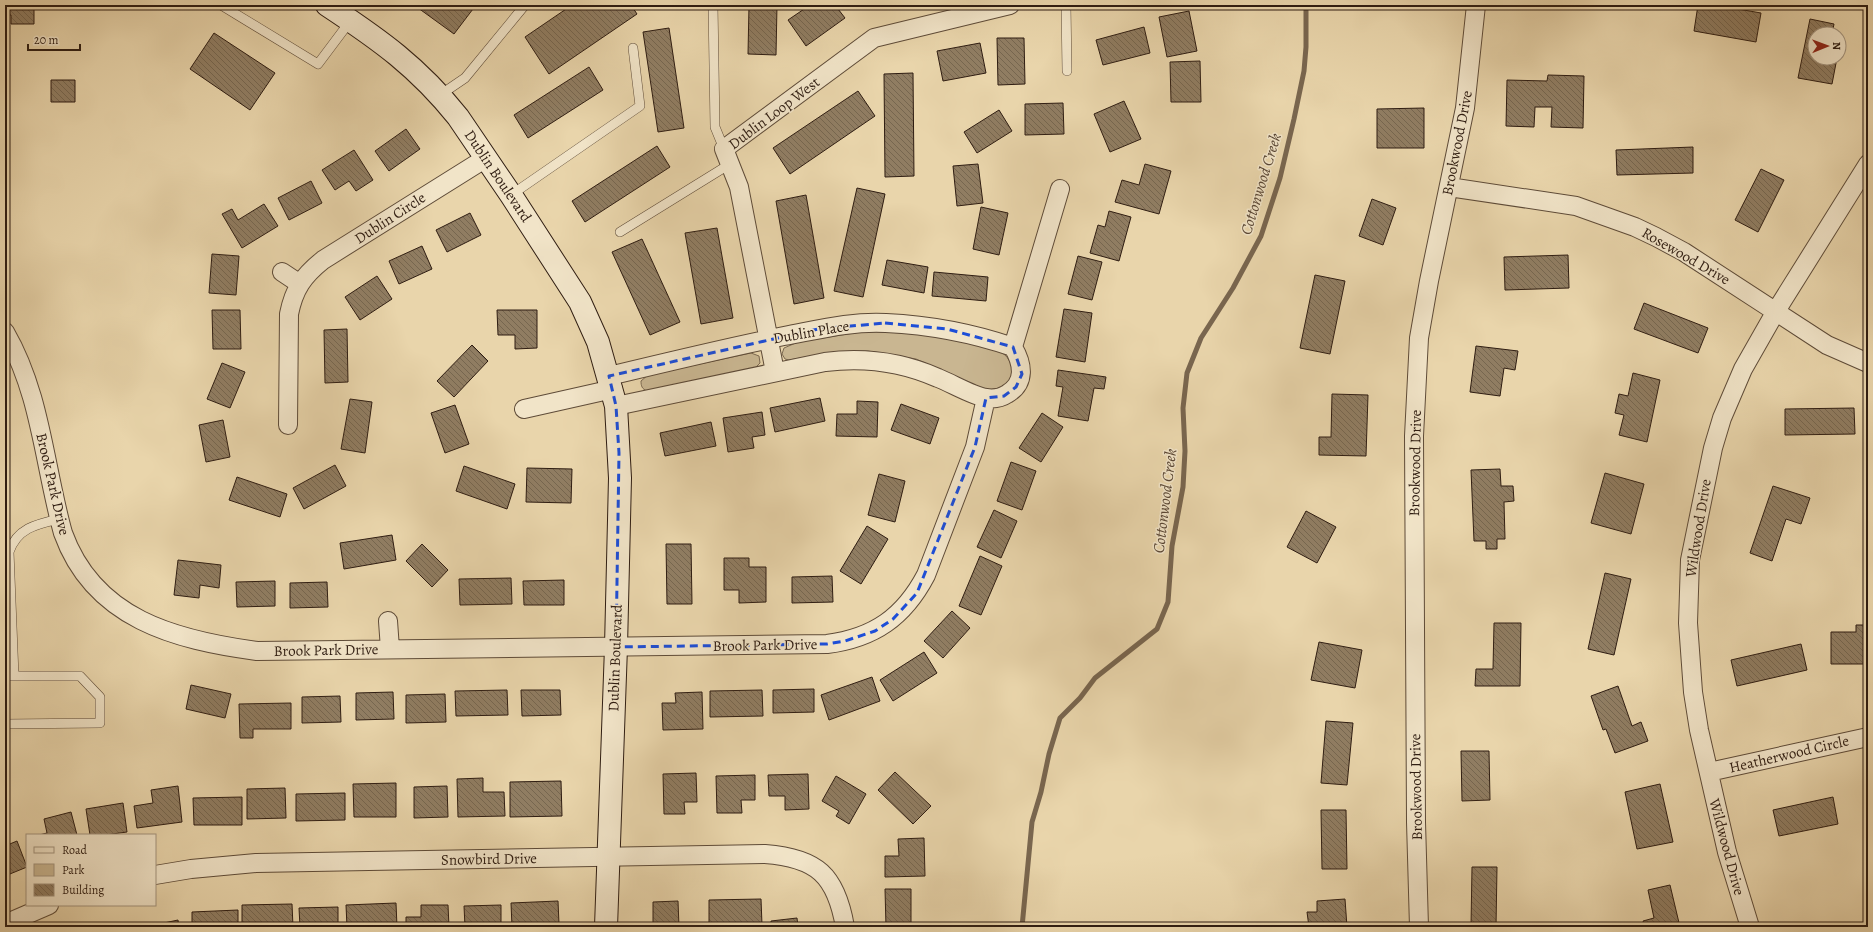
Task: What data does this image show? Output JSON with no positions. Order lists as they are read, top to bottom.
{
  "streets": {
    "main road": ["Dublin Boulevard"],
    "street": [
      "Dublin Loop West",
      "Brookwood Drive",
      "Dublin Circle",
      "Rosewood Drive",
      "Dublin Place",
      "Brook Park Drive",
      "Wildwood Drive",
      "Heatherwood Circle",
      "Snowbird Drive"
    ]
  },
  "crossings": [
    ["Dublin Loop West", "Dublin Place"],
    ["Brookwood Drive", "Rosewood Drive"],
    ["Dublin Boulevard", "Dublin Circle"],
    ["Dublin Boulevard", "Dublin Place"],
    ["Dublin Boulevard", "Brook Park Drive"],
    ["Dublin Boulevard", "Snowbird Drive"],
    ["Rosewood Drive", "Wildwood Drive"],
    ["Wildwood Drive", "Heatherwood Circle"]
  ],
  "water": ["Cottonwood Creek"],
  "legend": ["Road", "Park", "Building"],
  "scale_bar": "20 m",
  "north": "right"
}
